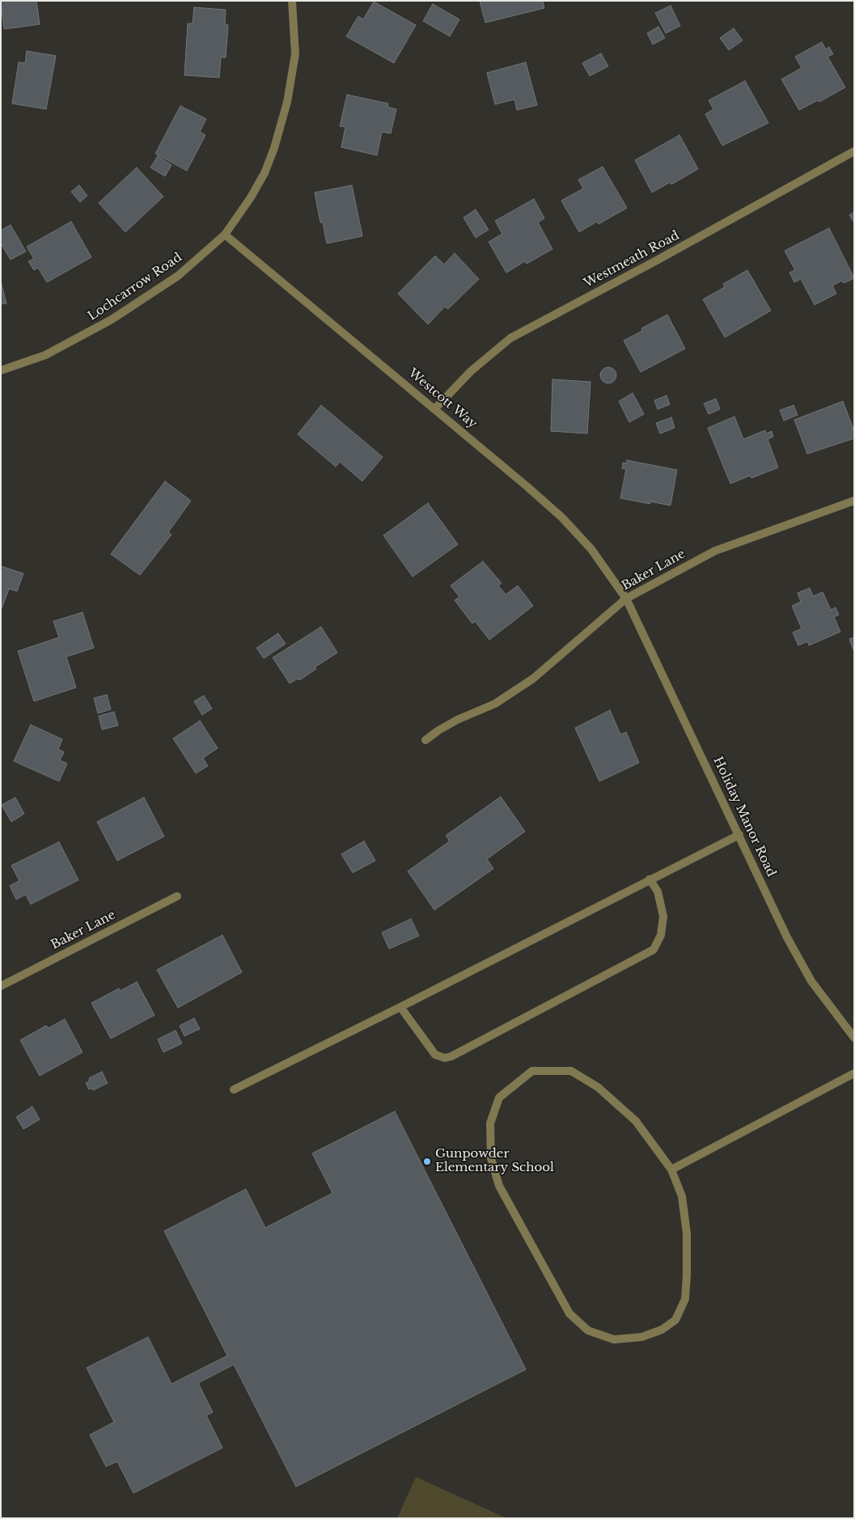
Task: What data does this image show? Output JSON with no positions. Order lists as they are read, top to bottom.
{
  "streets": {
    "street": [
      "Westmeath Road",
      "Lochcarrow Road",
      "Westcott Way",
      "Baker Lane",
      "Holiday Manor Road"
    ]
  },
  "crossings": [
    ["Westmeath Road", "Westcott Way"],
    ["Lochcarrow Road", "Westcott Way"],
    ["Westcott Way", "Baker Lane"],
    ["Westcott Way", "Holiday Manor Road"],
    ["Baker Lane", "Holiday Manor Road"]
  ],
  "places": ["Gunpowder Elementary School"]
}
